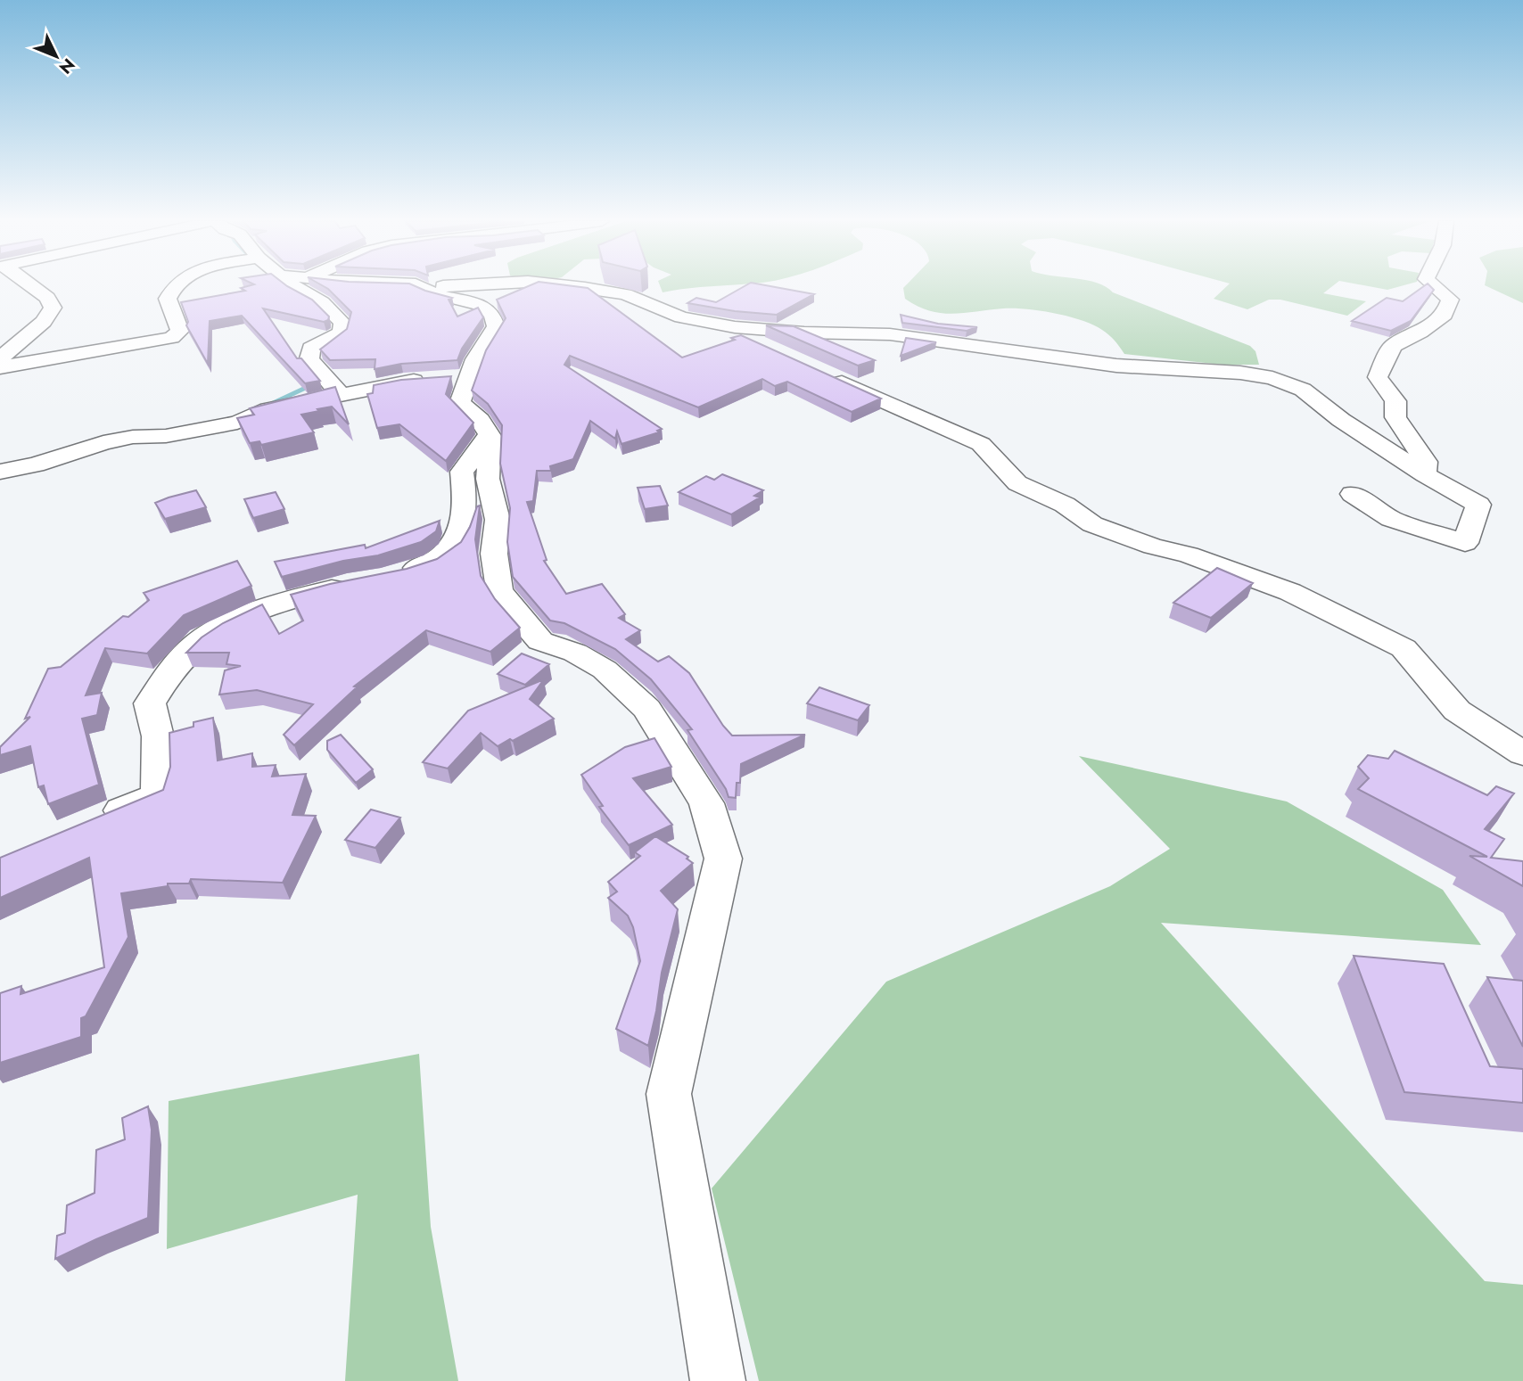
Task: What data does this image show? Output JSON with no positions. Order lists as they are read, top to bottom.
{
  "north": "bottom right"
}
